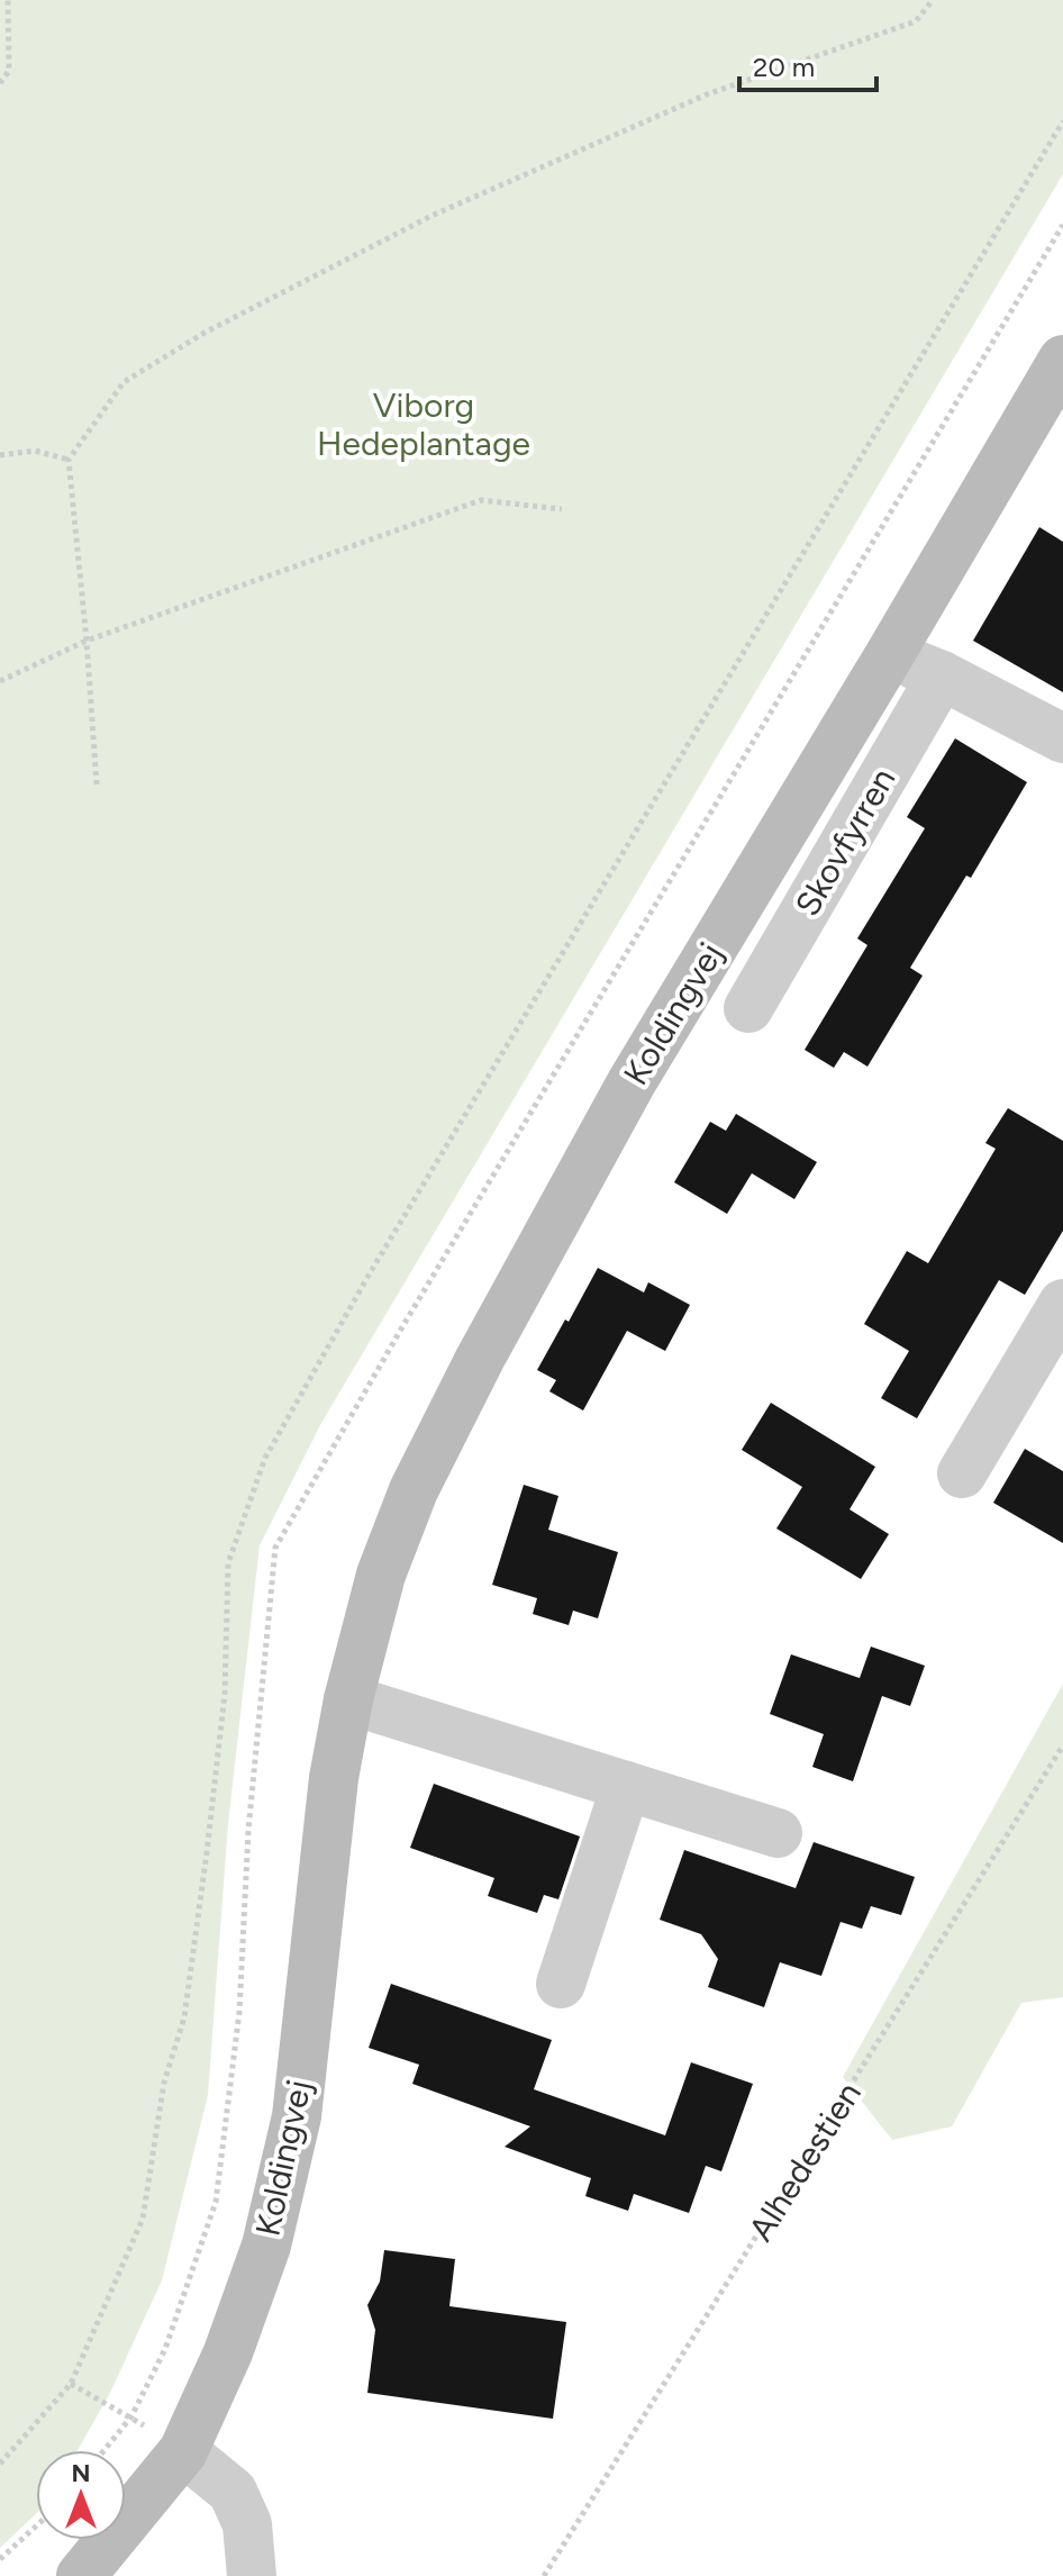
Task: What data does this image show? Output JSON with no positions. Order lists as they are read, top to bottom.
{
  "streets": {
    "street": ["Skovfyrren", "Koldingvej"],
    "path": ["Alhedestien"]
  },
  "parks": ["Viborg Hedeplantage"],
  "scale_bar": "20 m",
  "north": "top"
}
